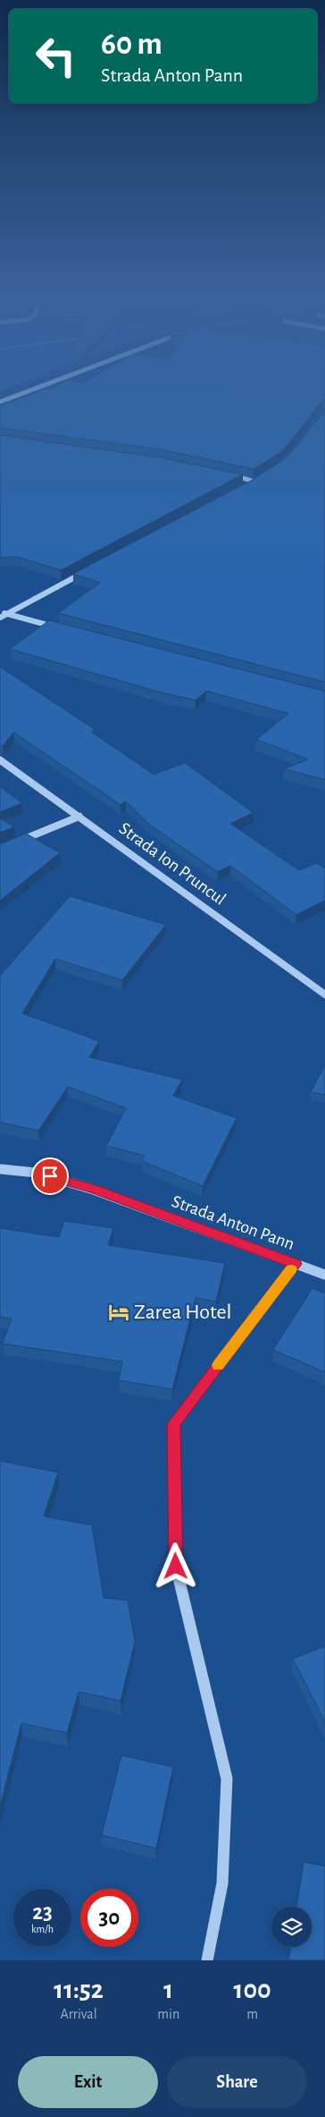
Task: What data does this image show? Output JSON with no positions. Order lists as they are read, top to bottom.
{
  "streets": {
    "street": ["Strada Ion Pruncul", "Strada Anton Pann"]
  },
  "places": {
    "hotel": ["Zarea Hotel"]
  },
  "page": {
    "turn": ["60 m", "Strada Anton Pann"],
    "speed": "23 km/h",
    "limit": "30",
    "eta": [
      "11:52",
      "Arrival",
      "1",
      "min",
      "100",
      "m"
    ],
    "buttons": ["Exit", "Share"]
  }
}
